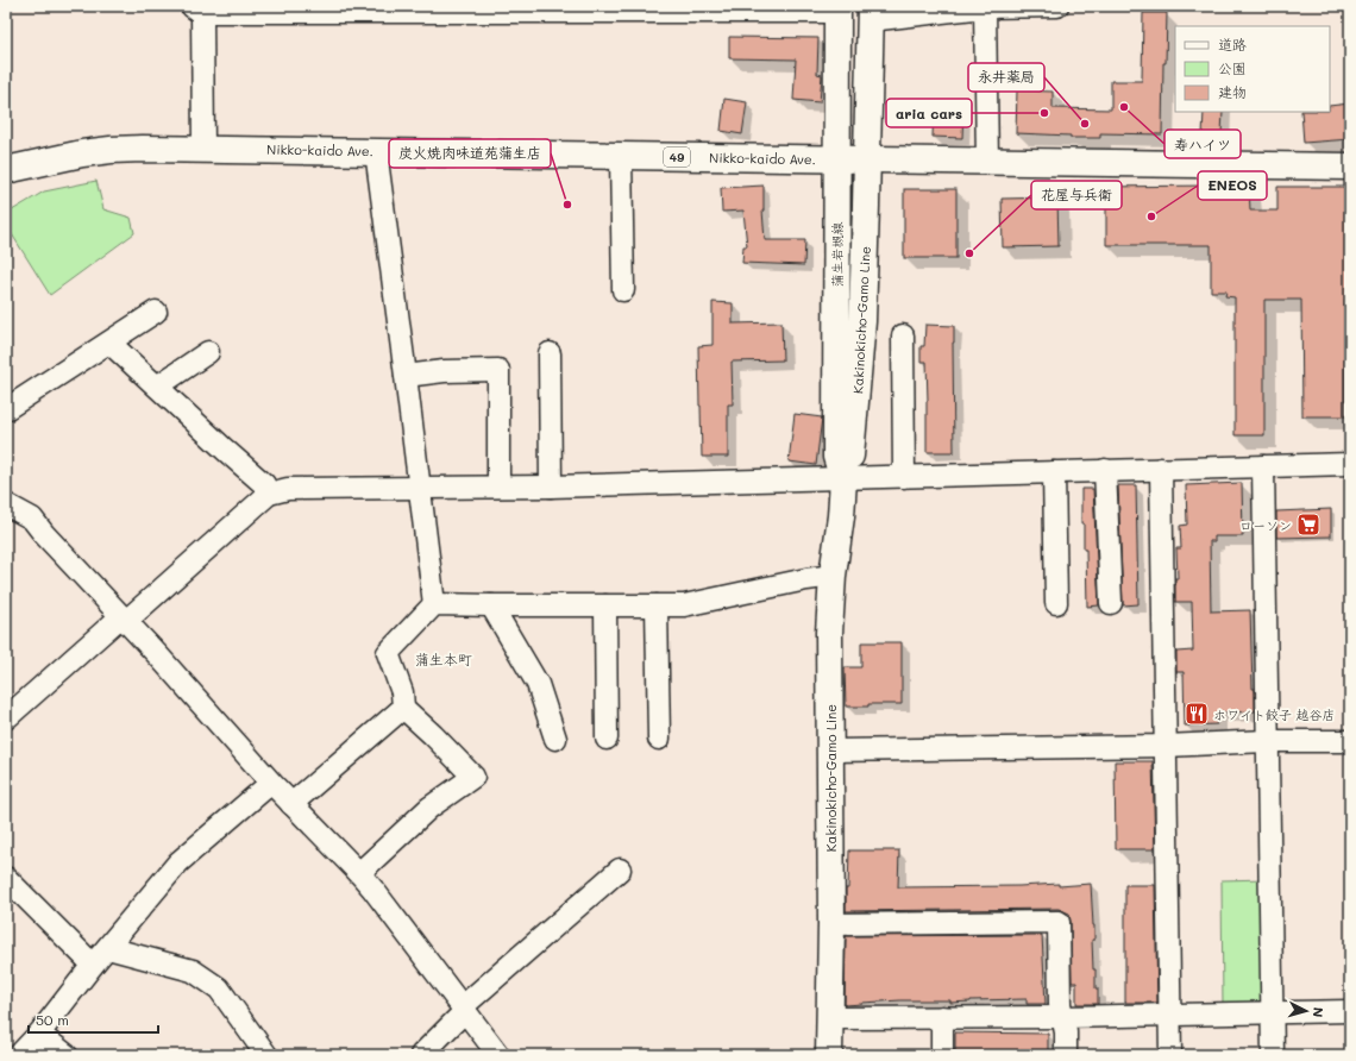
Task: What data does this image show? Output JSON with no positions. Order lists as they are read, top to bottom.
{
  "streets": {
    "main road": [
      "Nikko-kaido Ave.",
      "49",
      "蒲生岩槻線",
      "Kakinokicho-Gamo Line"
    ]
  },
  "crossings": [
    ["Nikko-kaido Ave.", "蒲生岩槻線"],
    ["Nikko-kaido Ave.", "Kakinokicho-Gamo Line"],
    ["蒲生岩槻線", "Kakinokicho-Gamo Line"]
  ],
  "districts": ["蒲生本町"],
  "places": {
    "other": [
      "寿ハイツ",
      "aria cars",
      "永井薬局",
      "炭火焼肉味道苑蒲生店",
      "ENEOS",
      "花屋与兵衛"
    ],
    "supermarket": ["ローソン"],
    "restaurant": ["ホワイト餃子 越谷店"]
  },
  "legend": ["道路", "公園", "建物"],
  "scale_bar": "50 m",
  "north": "right"
}
